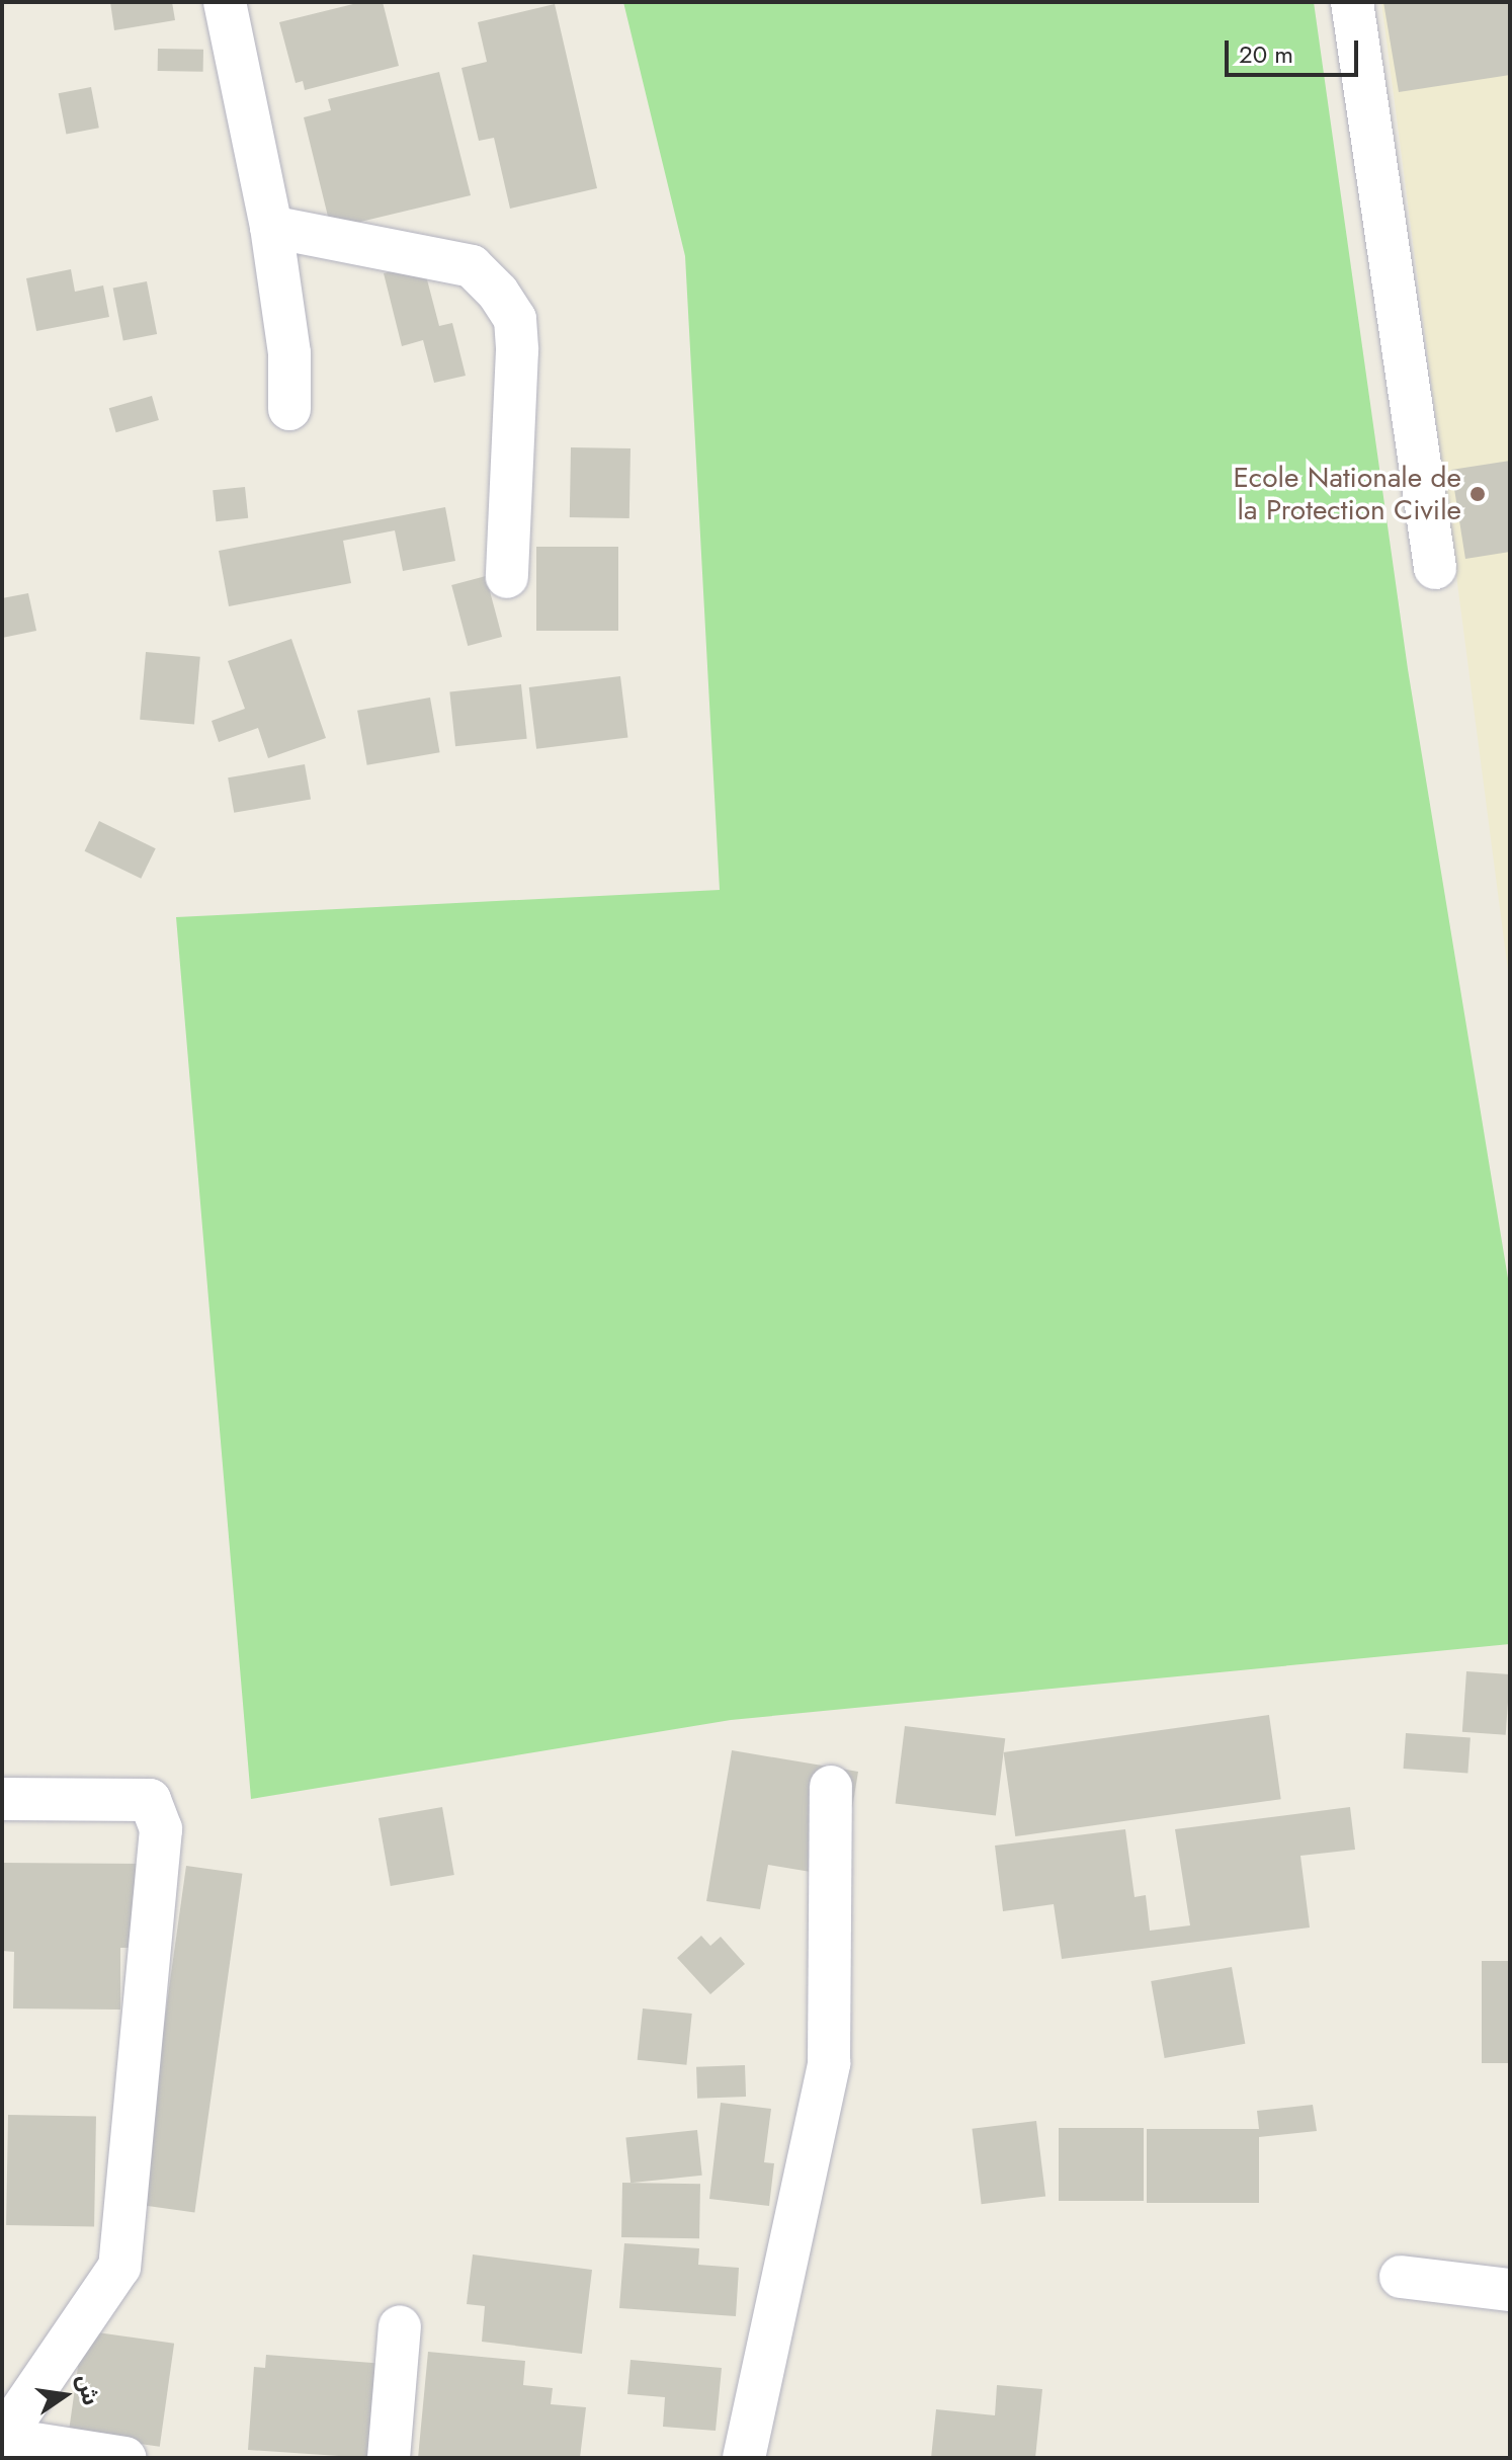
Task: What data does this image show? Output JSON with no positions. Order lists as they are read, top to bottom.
{
  "places": ["Ecole Nationale de la Protection Civile"],
  "scale_bar": "20 m",
  "north": "right"
}
